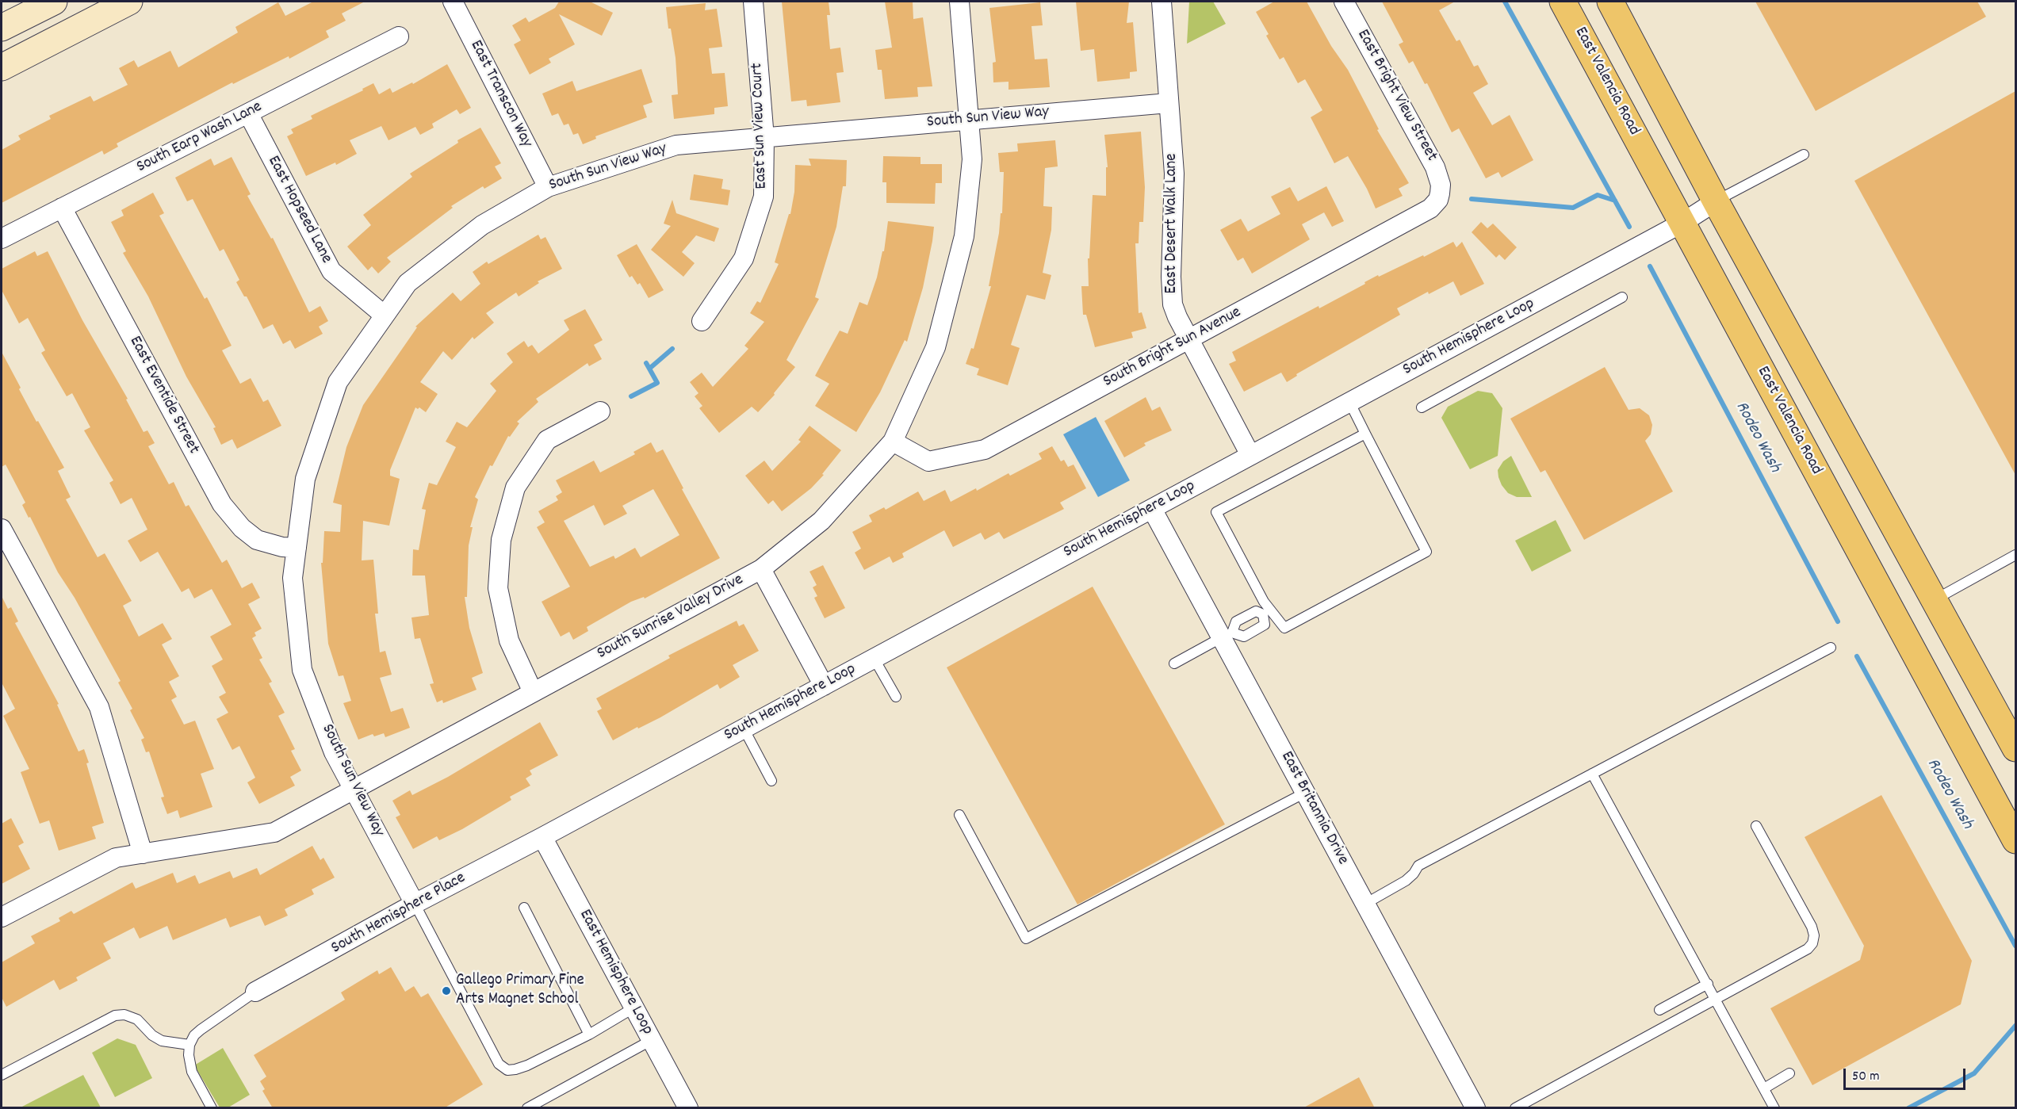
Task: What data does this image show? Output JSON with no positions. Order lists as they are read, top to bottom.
{
  "streets": {
    "main road": ["East Valencia Road"],
    "street": [
      "East Transcon Way",
      "East Bright View Street",
      "South Sun View Way",
      "East Sun View Court",
      "South Earp Wash Lane",
      "East Hopseed Lane",
      "East Desert Walk Lane",
      "South Hemisphere Loop",
      "South Bright Sun Avenue",
      "East Eventide Street",
      "South Sunrise Valley Drive",
      "East Britannia Drive",
      "South Hemisphere Place",
      "East Hemisphere Loop"
    ]
  },
  "crossings": [
    ["East Valencia Road", "South Hemisphere Loop"],
    ["East Transcon Way", "South Sun View Way"],
    ["East Bright View Street", "South Bright Sun Avenue"],
    ["South Sun View Way", "East Sun View Court"],
    ["South Sun View Way", "East Hopseed Lane"],
    ["South Sun View Way", "East Desert Walk Lane"],
    ["South Sun View Way", "East Eventide Street"],
    ["South Sun View Way", "South Sunrise Valley Drive"],
    ["South Sun View Way", "South Hemisphere Place"],
    ["South Earp Wash Lane", "East Hopseed Lane"],
    ["South Earp Wash Lane", "East Eventide Street"],
    ["East Desert Walk Lane", "South Hemisphere Loop"],
    ["East Desert Walk Lane", "South Bright Sun Avenue"],
    ["South Hemisphere Loop", "East Britannia Drive"],
    ["South Hemisphere Loop", "South Hemisphere Place"],
    ["South Hemisphere Loop", "East Hemisphere Loop"],
    ["South Bright Sun Avenue", "South Sunrise Valley Drive"],
    ["South Hemisphere Place", "East Hemisphere Loop"]
  ],
  "water": ["Rodeo Wash"],
  "places": ["Gallego Primary Fine Arts Magnet School"],
  "scale_bar": "50 m"
}
